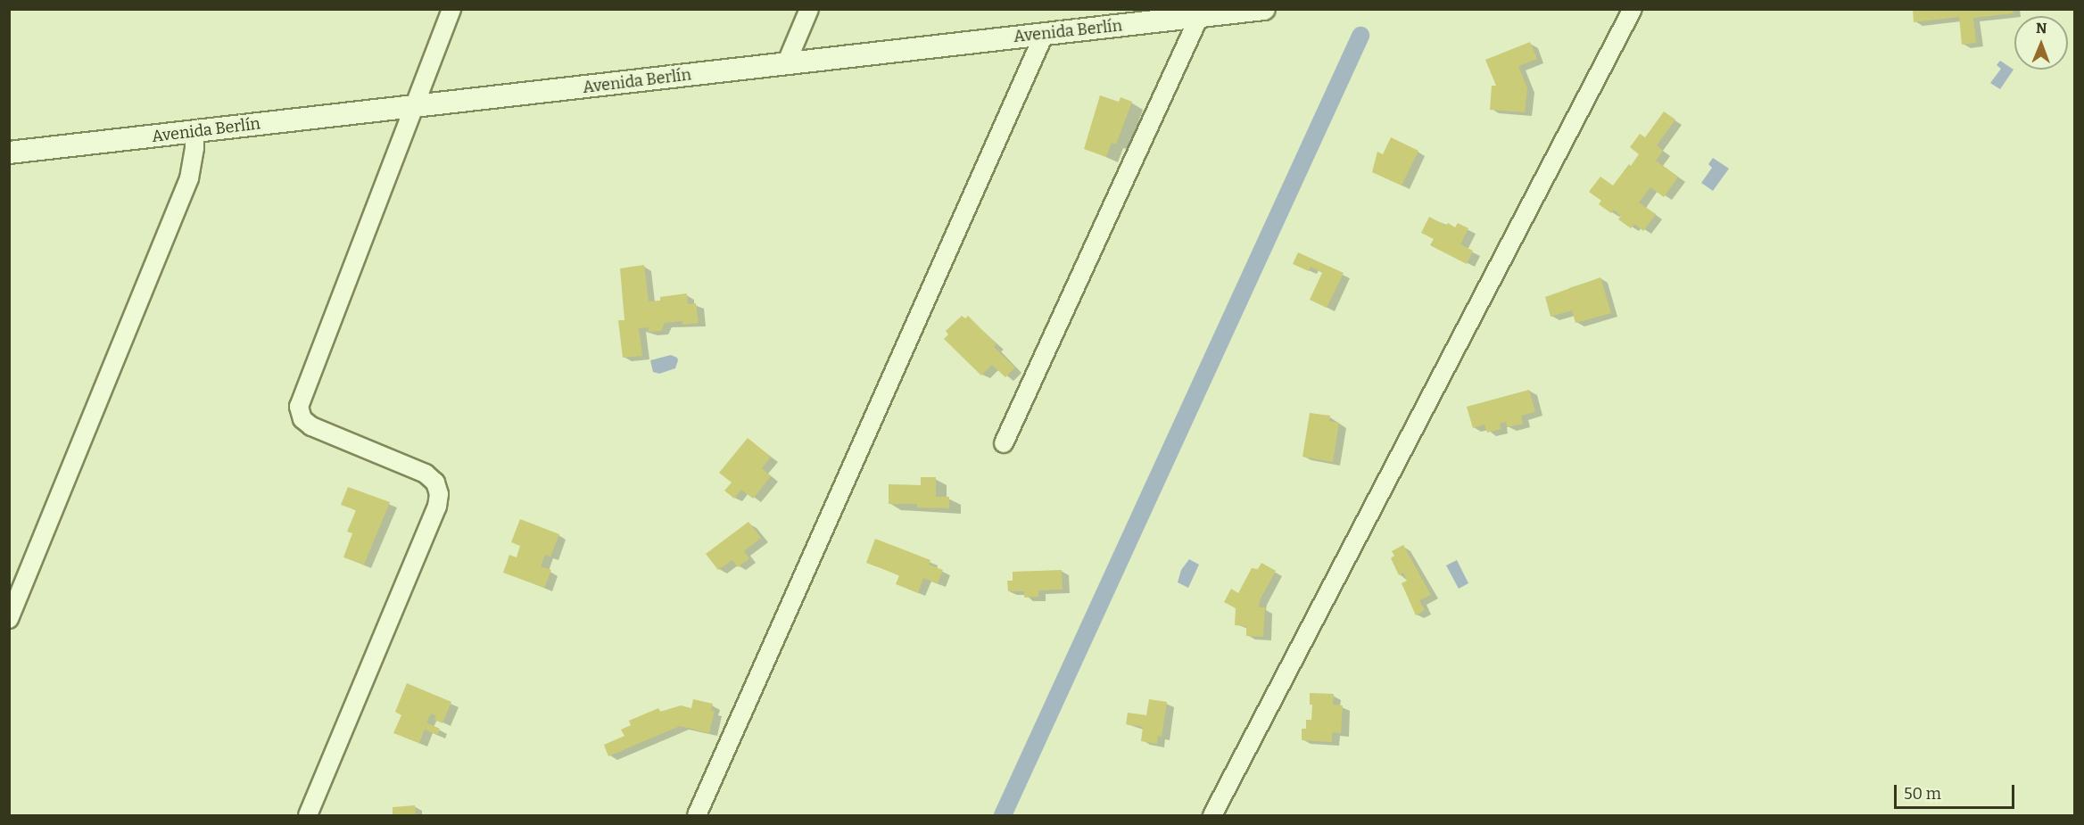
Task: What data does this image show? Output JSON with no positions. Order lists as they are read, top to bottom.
{
  "streets": {
    "street": ["Avenida Berlín"]
  },
  "scale_bar": "50 m",
  "north": "top"
}
